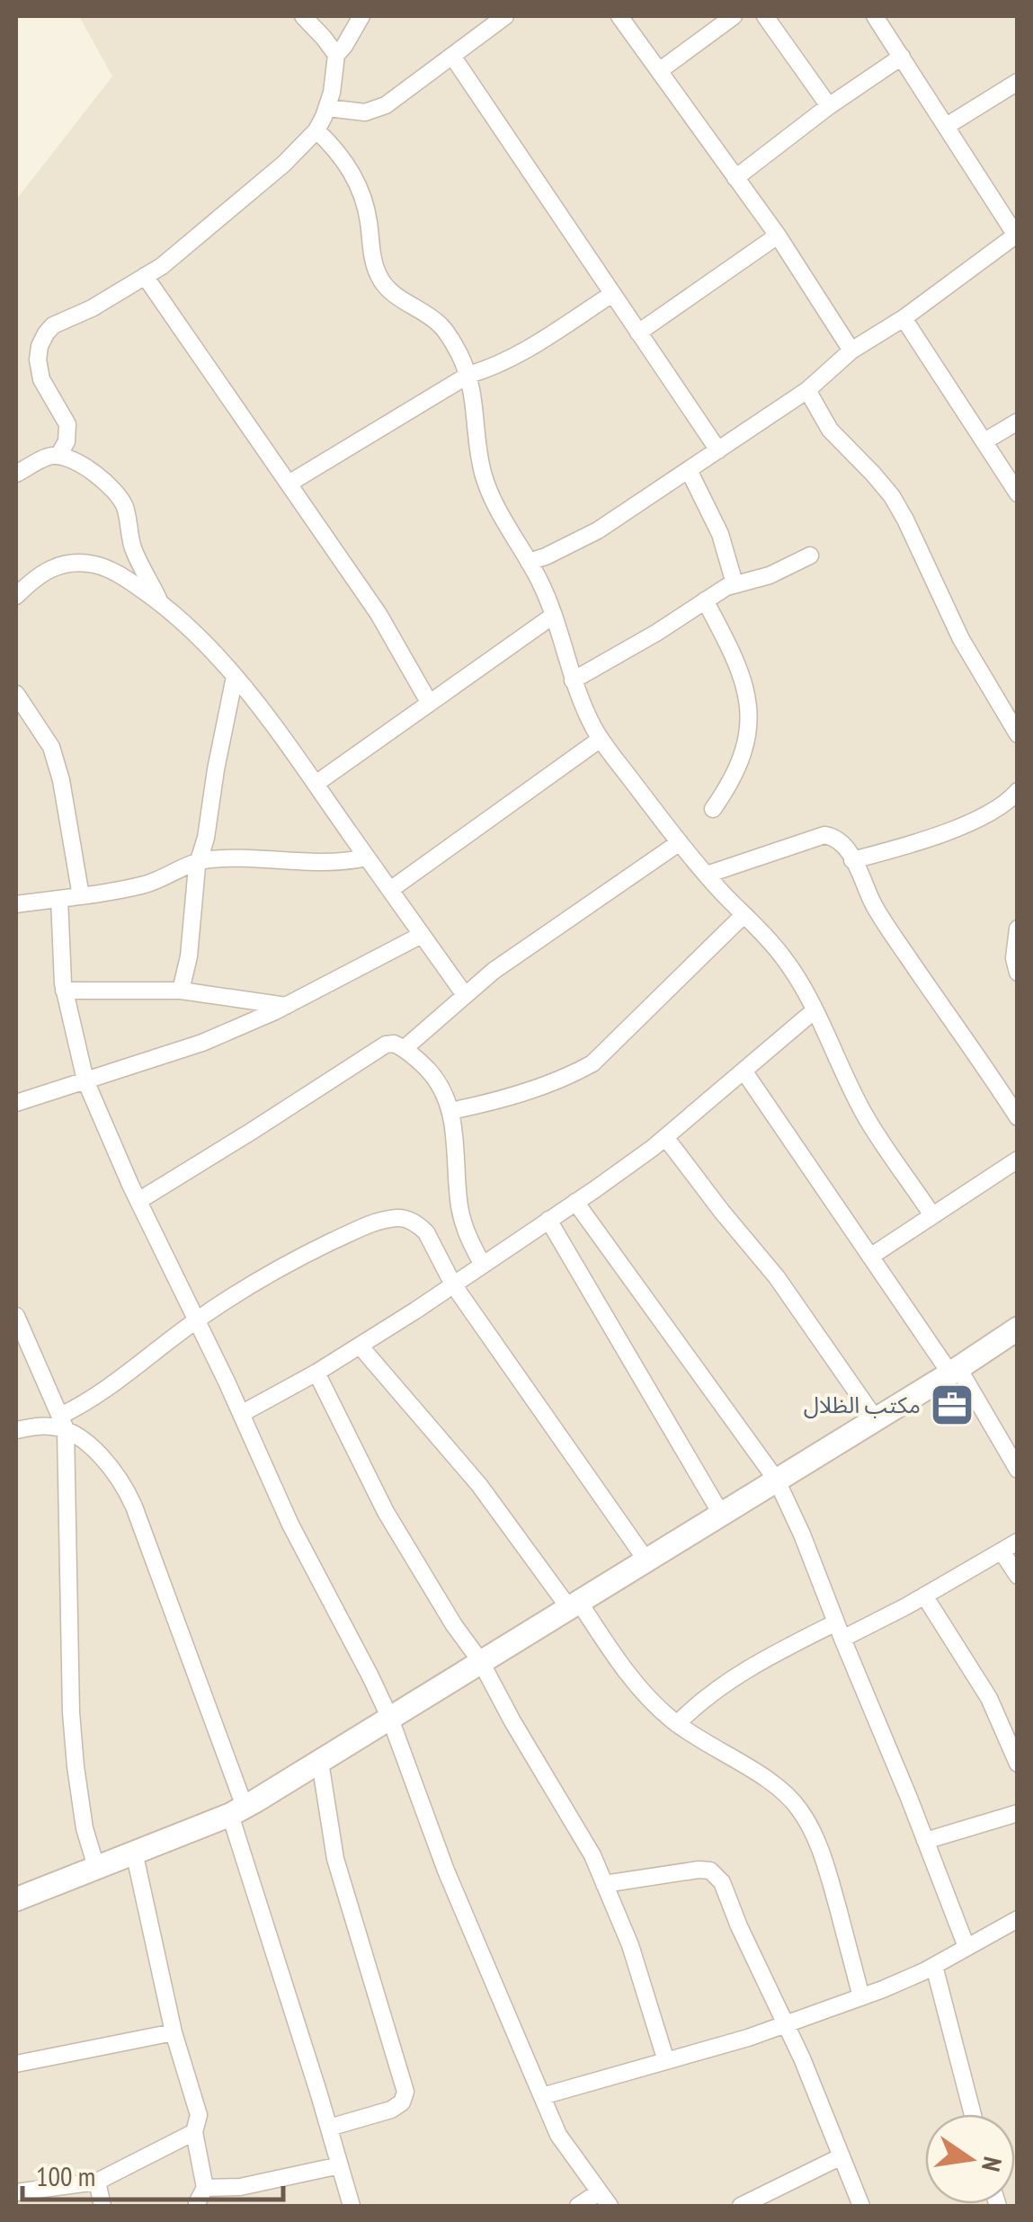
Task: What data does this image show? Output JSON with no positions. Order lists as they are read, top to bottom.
{
  "places": {
    "office": ["مكتب الظلال"]
  },
  "scale_bar": "100 m",
  "north": "right"
}
